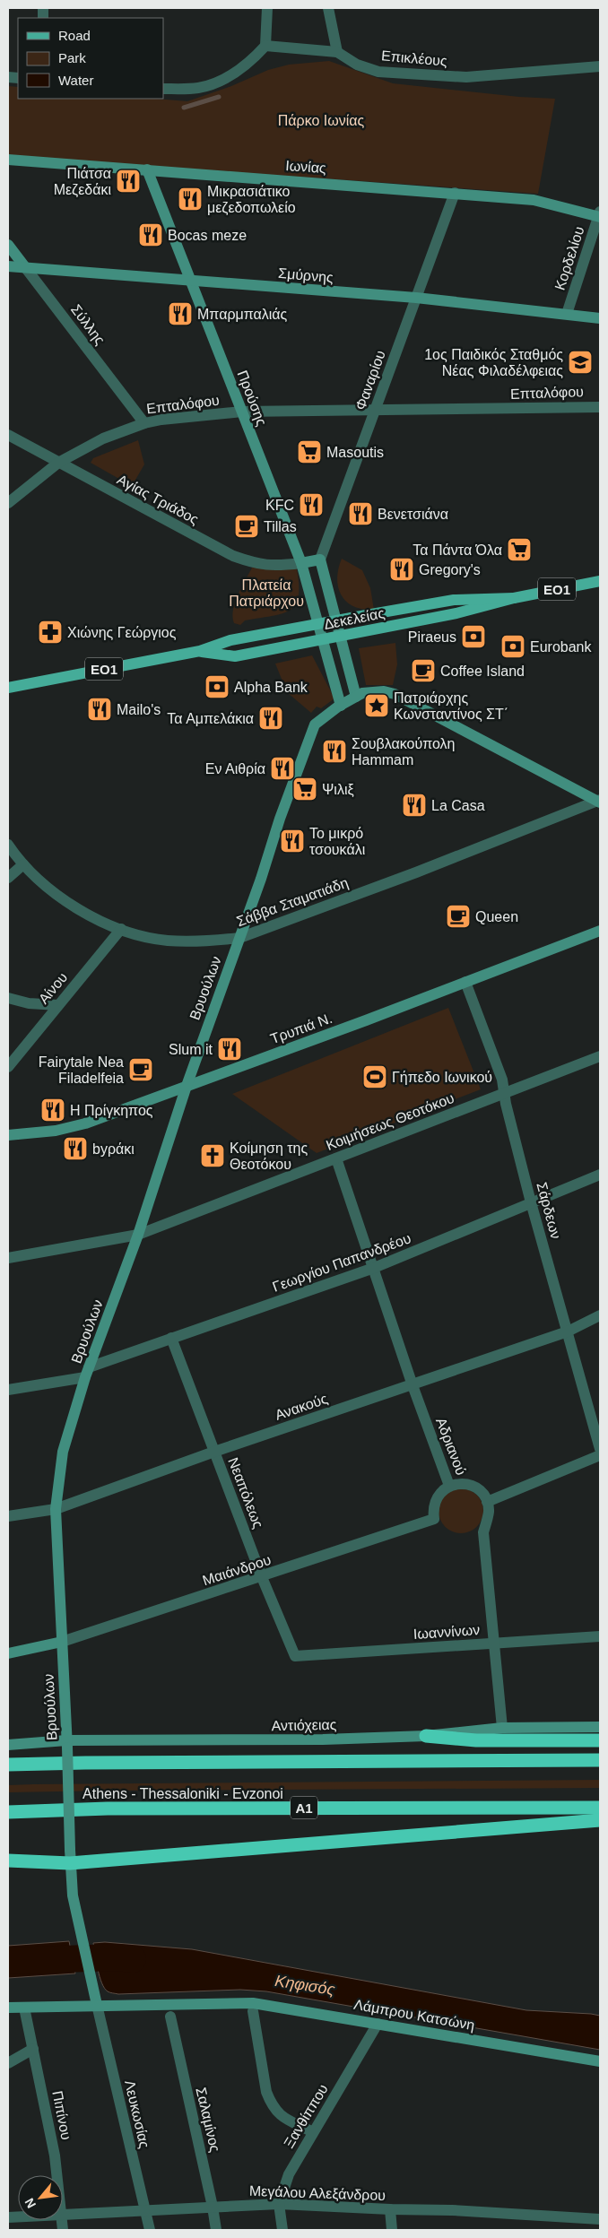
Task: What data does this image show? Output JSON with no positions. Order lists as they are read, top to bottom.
{
  "streets": {
    "highway": ["Athens - Thessaloniki - Evzonoi", "Α1"],
    "main road": ["ΕΟ1", "Δεκελείας"],
    "street": [
      "Επικλέους",
      "Ιωνίας",
      "Κορδελίου",
      "Σμύρνης",
      "Σύλλης",
      "Φαναρίου",
      "Επταλόφου",
      "Προύσης",
      "Αγίας Τριάδος",
      "Σάββα Σταματιάδη",
      "Αίνου",
      "Βρυούλων",
      "Τρυπιά Ν.",
      "Κοιμήσεως Θεοτόκου",
      "Σάρδεων",
      "Γεωργίου Παπανδρέου",
      "Ανακούς",
      "Αδριανού",
      "Νεαπόλεως",
      "Μαιάνδρου",
      "Ιωαννίνων",
      "Αντιόχειας",
      "Λάμπρου Κατσώνη",
      "Λευκωσίας",
      "Πιπίνου",
      "Ξανθίππου",
      "Σαλαμίνος",
      "Μεγάλου Αλεξάνδρου"
    ]
  },
  "crossings": [
    ["Ιωνίας", "Κορδελίου"],
    ["Ιωνίας", "Φαναρίου"],
    ["Ιωνίας", "Προύσης"],
    ["Κορδελίου", "Σμύρνης"],
    ["Σμύρνης", "Σύλλης"],
    ["Σμύρνης", "Φαναρίου"],
    ["Σμύρνης", "Προύσης"],
    ["Σύλλης", "Επταλόφου"],
    ["Φαναρίου", "Επταλόφου"],
    ["Επταλόφου", "Προύσης"],
    ["Επταλόφου", "Αγίας Τριάδος"],
    ["Προύσης", "Αγίας Τριάδος"],
    ["Προύσης", "Δεκελείας"],
    ["Σάββα Σταματιάδη", "Αίνου"],
    ["Σάββα Σταματιάδη", "Βρυούλων"],
    ["Βρυούλων", "Τρυπιά Ν."],
    ["Βρυούλων", "Κοιμήσεως Θεοτόκου"],
    ["Βρυούλων", "Γεωργίου Παπανδρέου"],
    ["Βρυούλων", "Ανακούς"],
    ["Βρυούλων", "Μαιάνδρου"],
    ["Βρυούλων", "Αντιόχειας"],
    ["Βρυούλων", "Λάμπρου Κατσώνη"],
    ["Βρυούλων", "Λευκωσίας"],
    ["Τρυπιά Ν.", "Σάρδεων"],
    ["Κοιμήσεως Θεοτόκου", "Σάρδεων"],
    ["Κοιμήσεως Θεοτόκου", "Αδριανού"],
    ["Σάρδεων", "Γεωργίου Παπανδρέου"],
    ["Σάρδεων", "Ανακούς"],
    ["Γεωργίου Παπανδρέου", "Αδριανού"],
    ["Γεωργίου Παπανδρέου", "Νεαπόλεως"],
    ["Ανακούς", "Αδριανού"],
    ["Ανακούς", "Νεαπόλεως"],
    ["Αδριανού", "Μαιάνδρου"],
    ["Νεαπόλεως", "Μαιάνδρου"],
    ["Νεαπόλεως", "Ιωαννίνων"],
    ["Λάμπρου Κατσώνη", "Λευκωσίας"],
    ["Λάμπρου Κατσώνη", "Πιπίνου"],
    ["Λάμπρου Κατσώνη", "Ξανθίππου"],
    ["Λευκωσίας", "Μεγάλου Αλεξάνδρου"],
    ["Ξανθίππου", "Μεγάλου Αλεξάνδρου"],
    ["Σαλαμίνος", "Μεγάλου Αλεξάνδρου"]
  ],
  "water": ["Κηφισός"],
  "parks": ["Πάρκο Ιωνίας", "Πλατεία Πατριάρχου"],
  "places": {
    "restaurant": [
      "Πιάτσα Μεζεδάκι",
      "Μικρασιάτικο μεζεδοπωλείο",
      "Bocas meze",
      "Μπαρμπαλιάς",
      "KFC",
      "Βενετσιάνα",
      "Gregory's",
      "Mailo's",
      "Τα Αμπελάκια",
      "Σουβλακούπολη Hammam",
      "Εν Αιθρία",
      "La Casa",
      "Το μικρό τσουκάλι",
      "Slum it",
      "Η Πρίγκηπος",
      "byράκι"
    ],
    "school or university": ["1ος Παιδικός Σταθμός Νέας Φιλαδέλφειας"],
    "supermarket": ["Masoutis", "Τα Πάντα Όλα", "Ψιλιξ"],
    "cafe": [
      "Tillas",
      "Coffee Island",
      "Queen",
      "Fairytale Nea Filadelfeia"
    ],
    "pharmacy": ["Χιώνης Γεώργιος"],
    "bank": ["Piraeus", "Eurobank", "Alpha Bank"],
    "place": ["Πατριάρχης Κωνσταντίνος ΣΤ΄"],
    "sports": ["Γήπεδο Ιωνικού"],
    "church": ["Κοίμηση της Θεοτόκου"]
  },
  "legend": ["Road", "Park", "Water"],
  "north": "bottom left"
}
